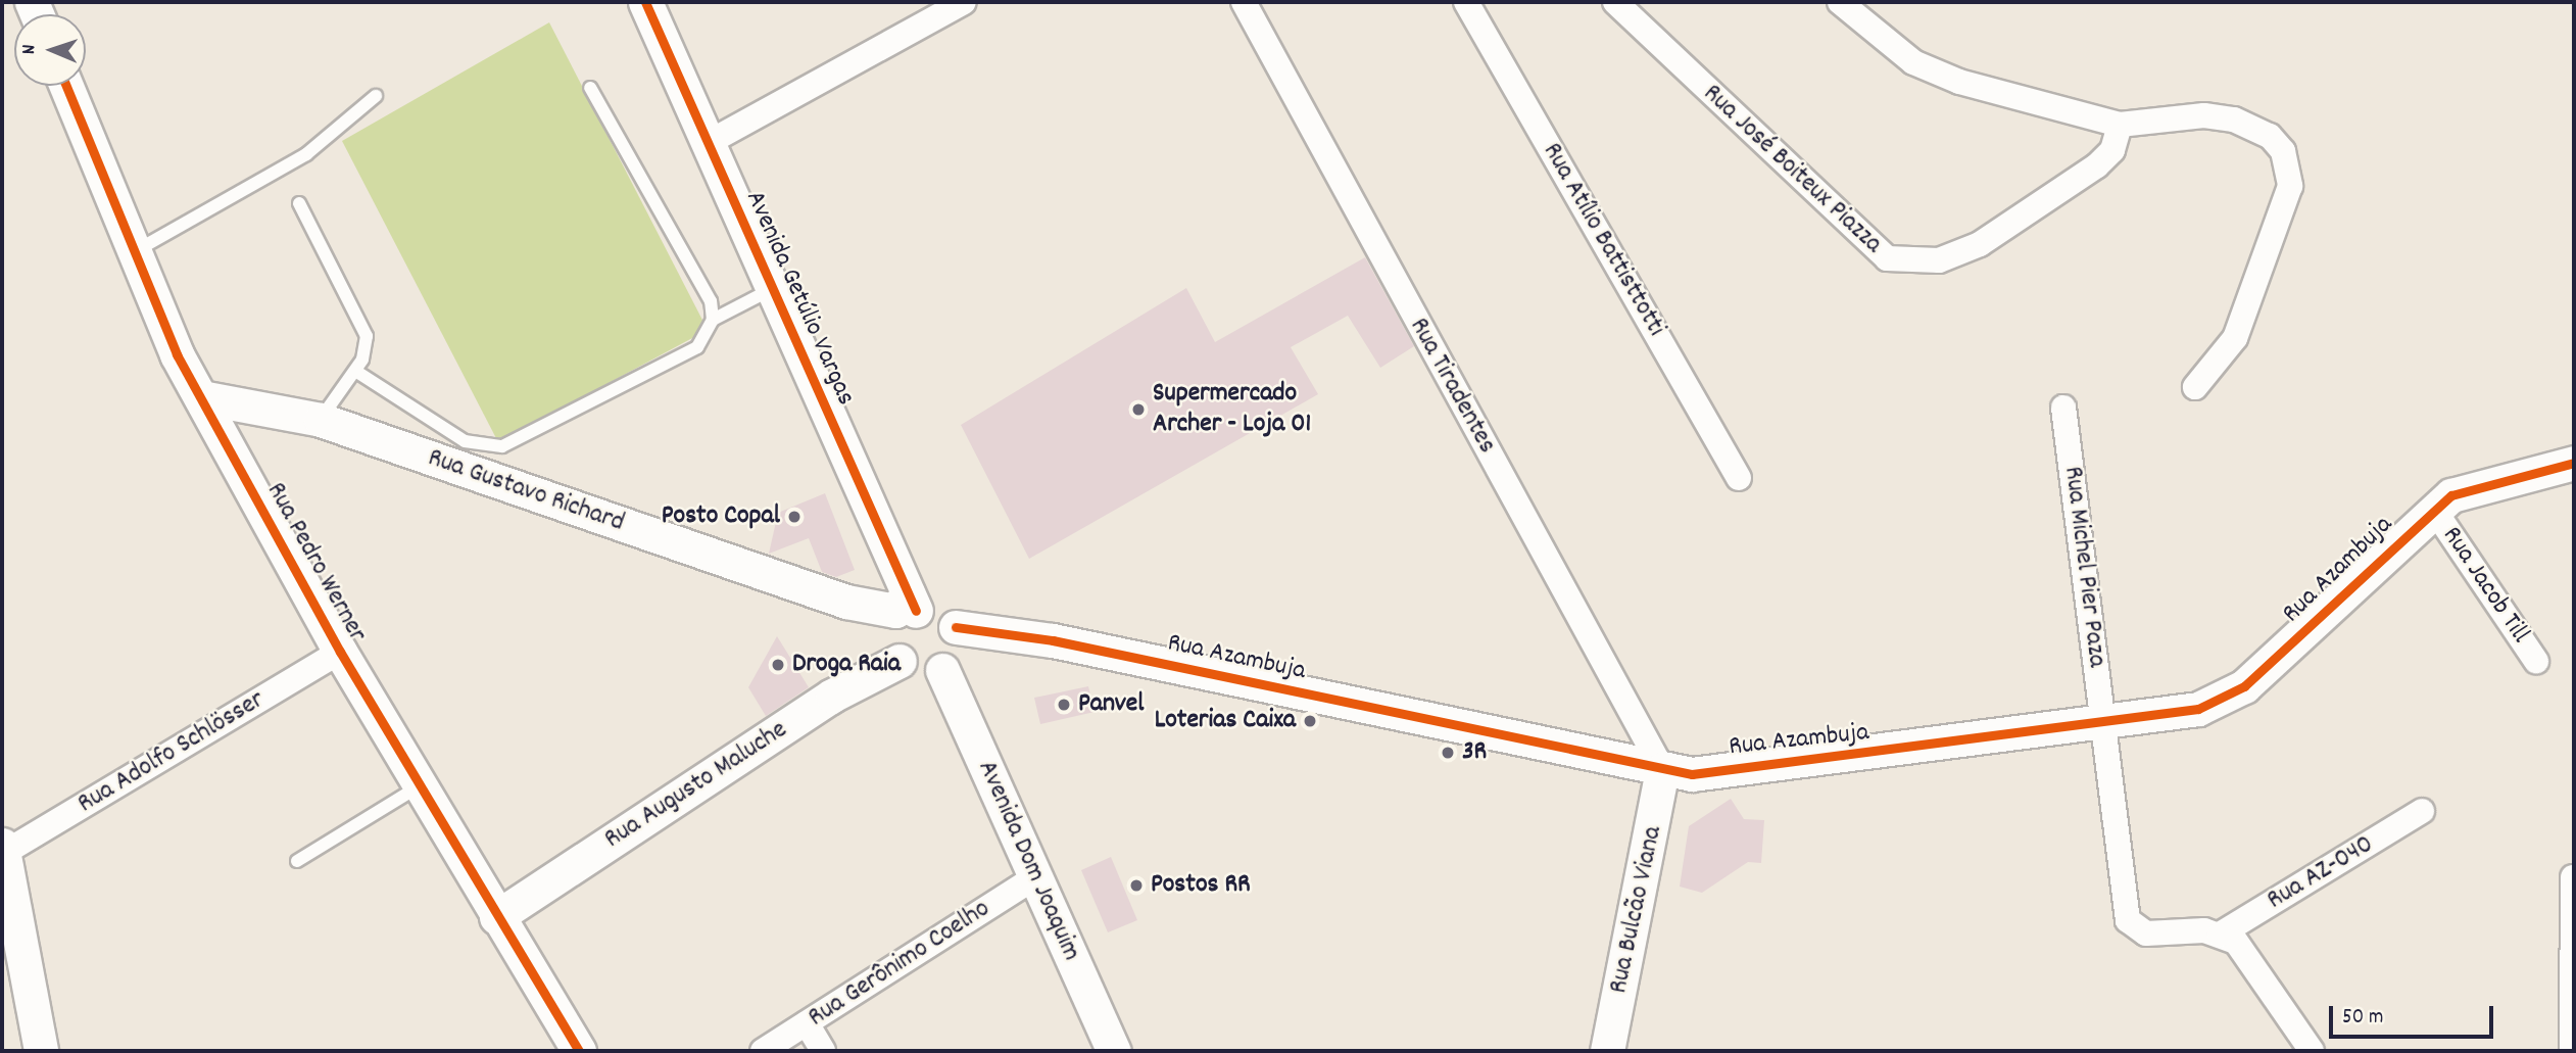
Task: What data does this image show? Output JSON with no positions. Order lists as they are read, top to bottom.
{
  "streets": {
    "main road": [
      "Avenida Getúlio Vargas",
      "Rua Gustavo Richard",
      "Rua Pedro Werner",
      "Rua Azambuja",
      "Rua Augusto Maluche",
      "Avenida Dom Joaquim",
      "Rua Bulcão Viana"
    ],
    "street": [
      "Rua José Boiteux Piazza",
      "Rua Atílio Battisttotti",
      "Rua Tiradentes",
      "Rua Michel Pier Paza",
      "Rua Jacob Till",
      "Rua Adolfo Schlösser",
      "Rua AZ-040",
      "Rua Gerônimo Coelho"
    ]
  },
  "crossings": [
    ["Avenida Getúlio Vargas", "Rua Gustavo Richard"],
    ["Avenida Getúlio Vargas", "Rua Azambuja"],
    ["Avenida Getúlio Vargas", "Rua Augusto Maluche"],
    ["Avenida Getúlio Vargas", "Avenida Dom Joaquim"],
    ["Rua Tiradentes", "Rua Azambuja"],
    ["Rua Tiradentes", "Rua Bulcão Viana"],
    ["Rua Gustavo Richard", "Rua Pedro Werner"],
    ["Rua Gustavo Richard", "Rua Azambuja"],
    ["Rua Gustavo Richard", "Rua Augusto Maluche"],
    ["Rua Gustavo Richard", "Avenida Dom Joaquim"],
    ["Rua Pedro Werner", "Rua Adolfo Schlösser"],
    ["Rua Pedro Werner", "Rua Augusto Maluche"],
    ["Rua Michel Pier Paza", "Rua Azambuja"],
    ["Rua Michel Pier Paza", "Rua AZ-040"],
    ["Rua Azambuja", "Rua Jacob Till"],
    ["Rua Azambuja", "Rua Augusto Maluche"],
    ["Rua Azambuja", "Avenida Dom Joaquim"],
    ["Rua Azambuja", "Rua Bulcão Viana"],
    ["Rua Augusto Maluche", "Avenida Dom Joaquim"],
    ["Avenida Dom Joaquim", "Rua Gerônimo Coelho"]
  ],
  "places": [
    "Supermercado Archer - Loja 01",
    "Posto Copal",
    "Droga Raia",
    "Panvel",
    "Loterias Caixa",
    "3R",
    "Postos RR"
  ],
  "scale_bar": "50 m",
  "north": "left"
}
